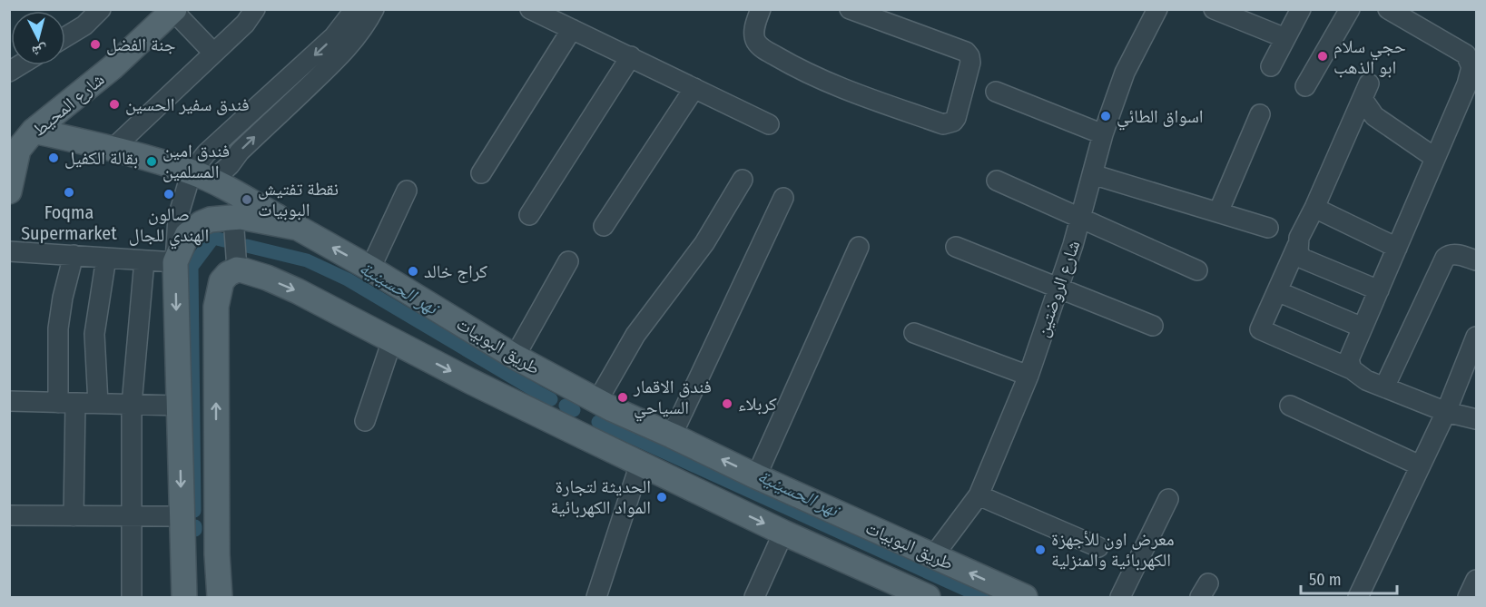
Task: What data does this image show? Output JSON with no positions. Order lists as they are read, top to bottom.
{
  "streets": {
    "main road": ["شارع المحيط", "طريق البوبيات"],
    "street": ["شارع الروضتين"]
  },
  "crossings": [
    ["شارع الروضتين", "طريق البوبيات"]
  ],
  "water": ["نهر الحسينية"],
  "places": [
    "جنة الفضل",
    "حجي سلام ابو الذهب",
    "فندق سفير الحسين",
    "اسواق الطائي",
    "بقالة الكفيل",
    "فندق امين المسلمين",
    "Foqma Supermarket",
    "صالون الهندي للجال",
    "نقطة تفتيش البوبيات",
    "كراج خالد",
    "فندق الاقمار السياحي",
    "كربلاء",
    "الحديثة لتجارة المواد الكهربائية",
    "معرض اون للأجهزة الكهربائية والمنزلية"
  ],
  "scale_bar": "50 m",
  "north": "bottom"
}
